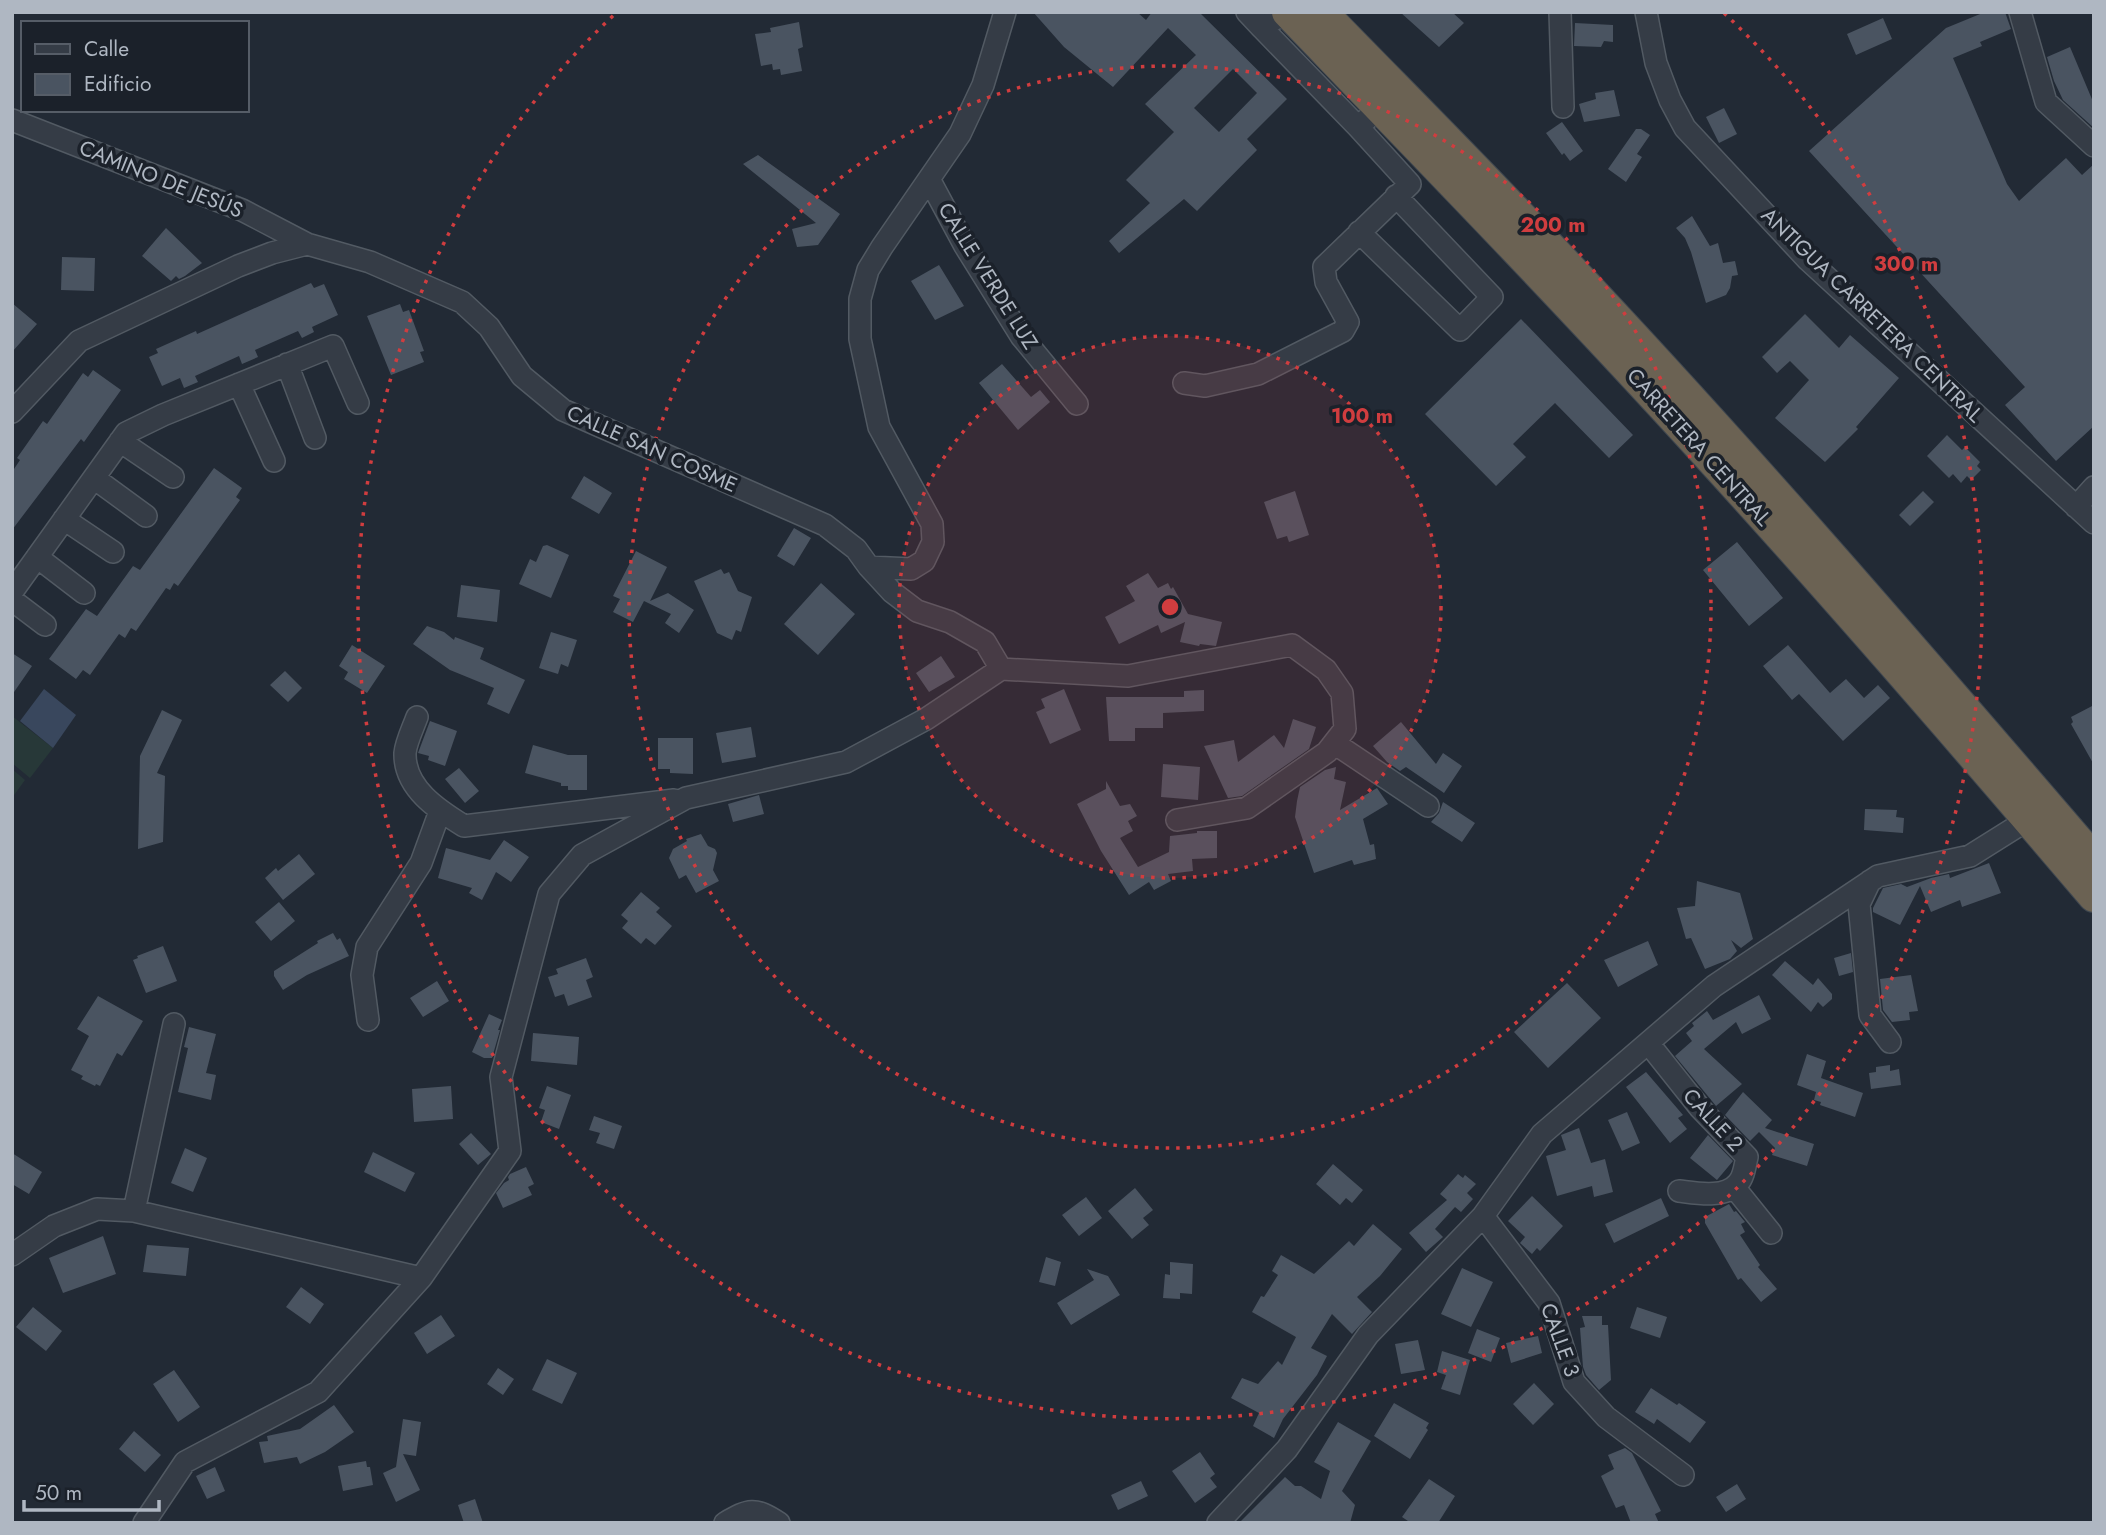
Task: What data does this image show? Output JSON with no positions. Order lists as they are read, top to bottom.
{
  "streets": {
    "highway": ["CARRETERA CENTRAL"],
    "street": [
      "CAMINO DE JESÚS",
      "CALLE VERDE LUZ",
      "ANTIGUA CARRETERA CENTRAL",
      "CALLE SAN COSME",
      "CALLE 2",
      "CALLE 3"
    ]
  },
  "crossings": [
    ["CAMINO DE JESÚS", "CALLE SAN COSME"]
  ],
  "legend": ["Calle", "Edificio"],
  "scale_bar": "50 m",
  "rings": ["200 m", "300 m", "100 m"]
}
